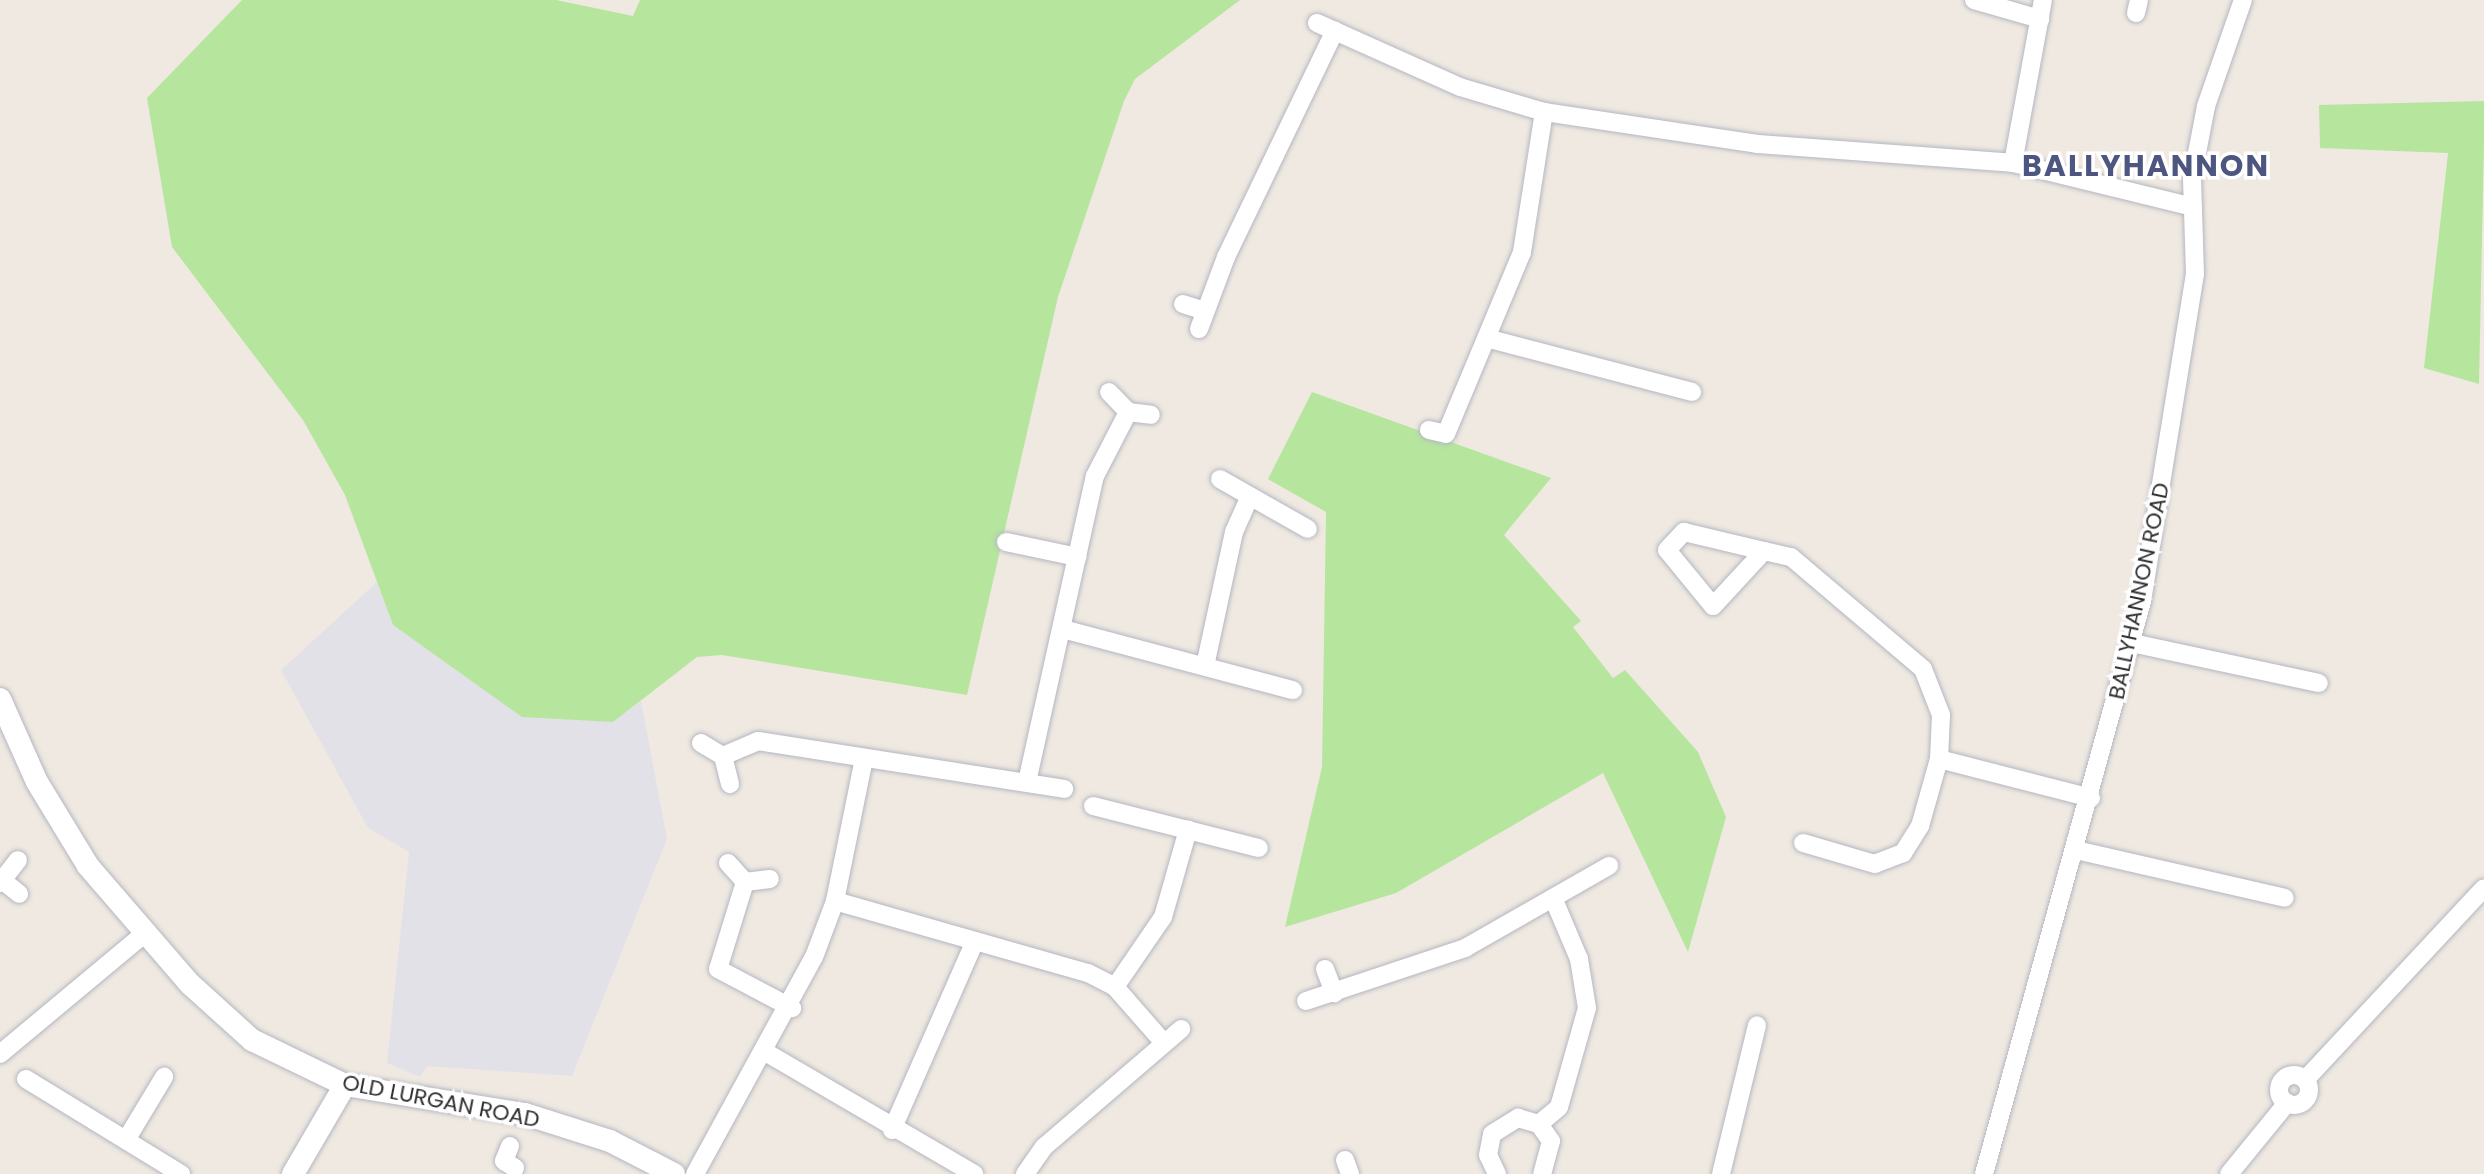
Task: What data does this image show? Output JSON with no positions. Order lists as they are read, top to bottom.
{
  "streets": {
    "street": ["BALLYHANNON ROAD", "OLD LURGAN ROAD"]
  },
  "districts": ["BALLYHANNON"]
}
